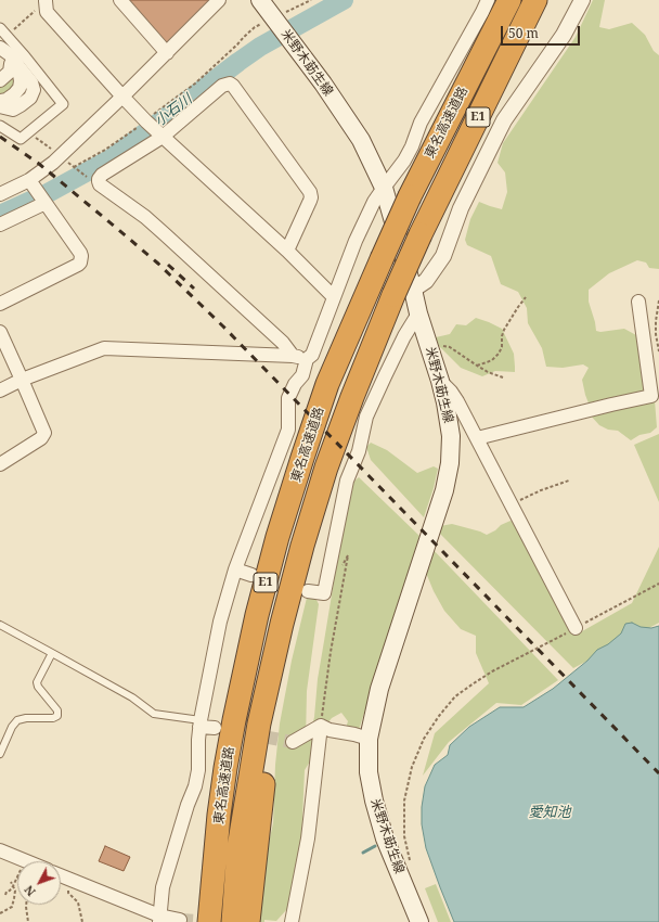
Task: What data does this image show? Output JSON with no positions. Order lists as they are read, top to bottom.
{
  "streets": {
    "highway": ["E1", "東名高速道路"],
    "main road": ["米野木莇生線"]
  },
  "crossings": [
    ["米野木莇生線", "東名高速道路"]
  ],
  "water": ["小石川", "愛知池"],
  "scale_bar": "50 m",
  "north": "bottom left"
}
